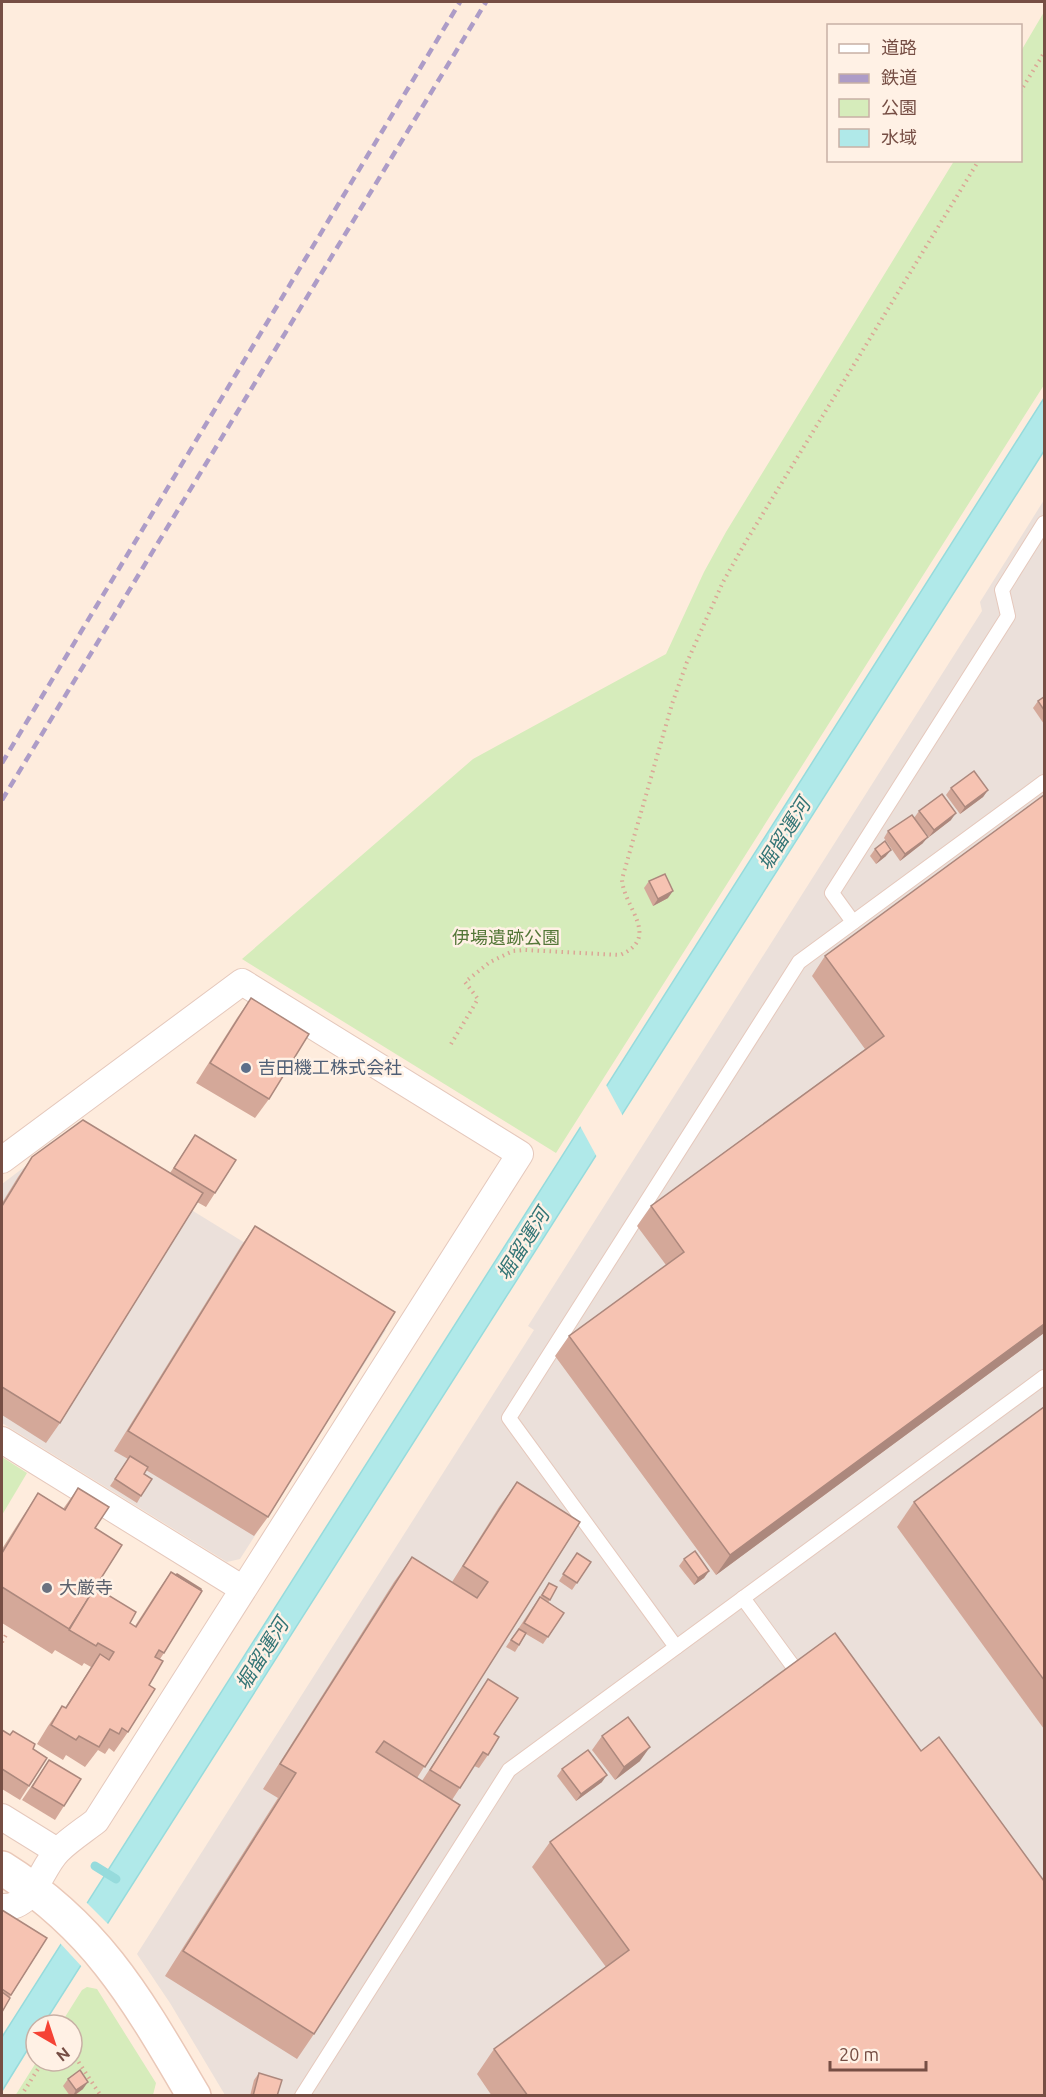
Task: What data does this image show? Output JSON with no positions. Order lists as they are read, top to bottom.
{
  "water": ["堀留運河"],
  "parks": ["伊場遺跡公園"],
  "places": ["吉田機工株式会社", "大厳寺"],
  "legend": [
    "道路",
    "鉄道",
    "公園",
    "水域"
  ],
  "scale_bar": "20 m",
  "north": "bottom right"
}
